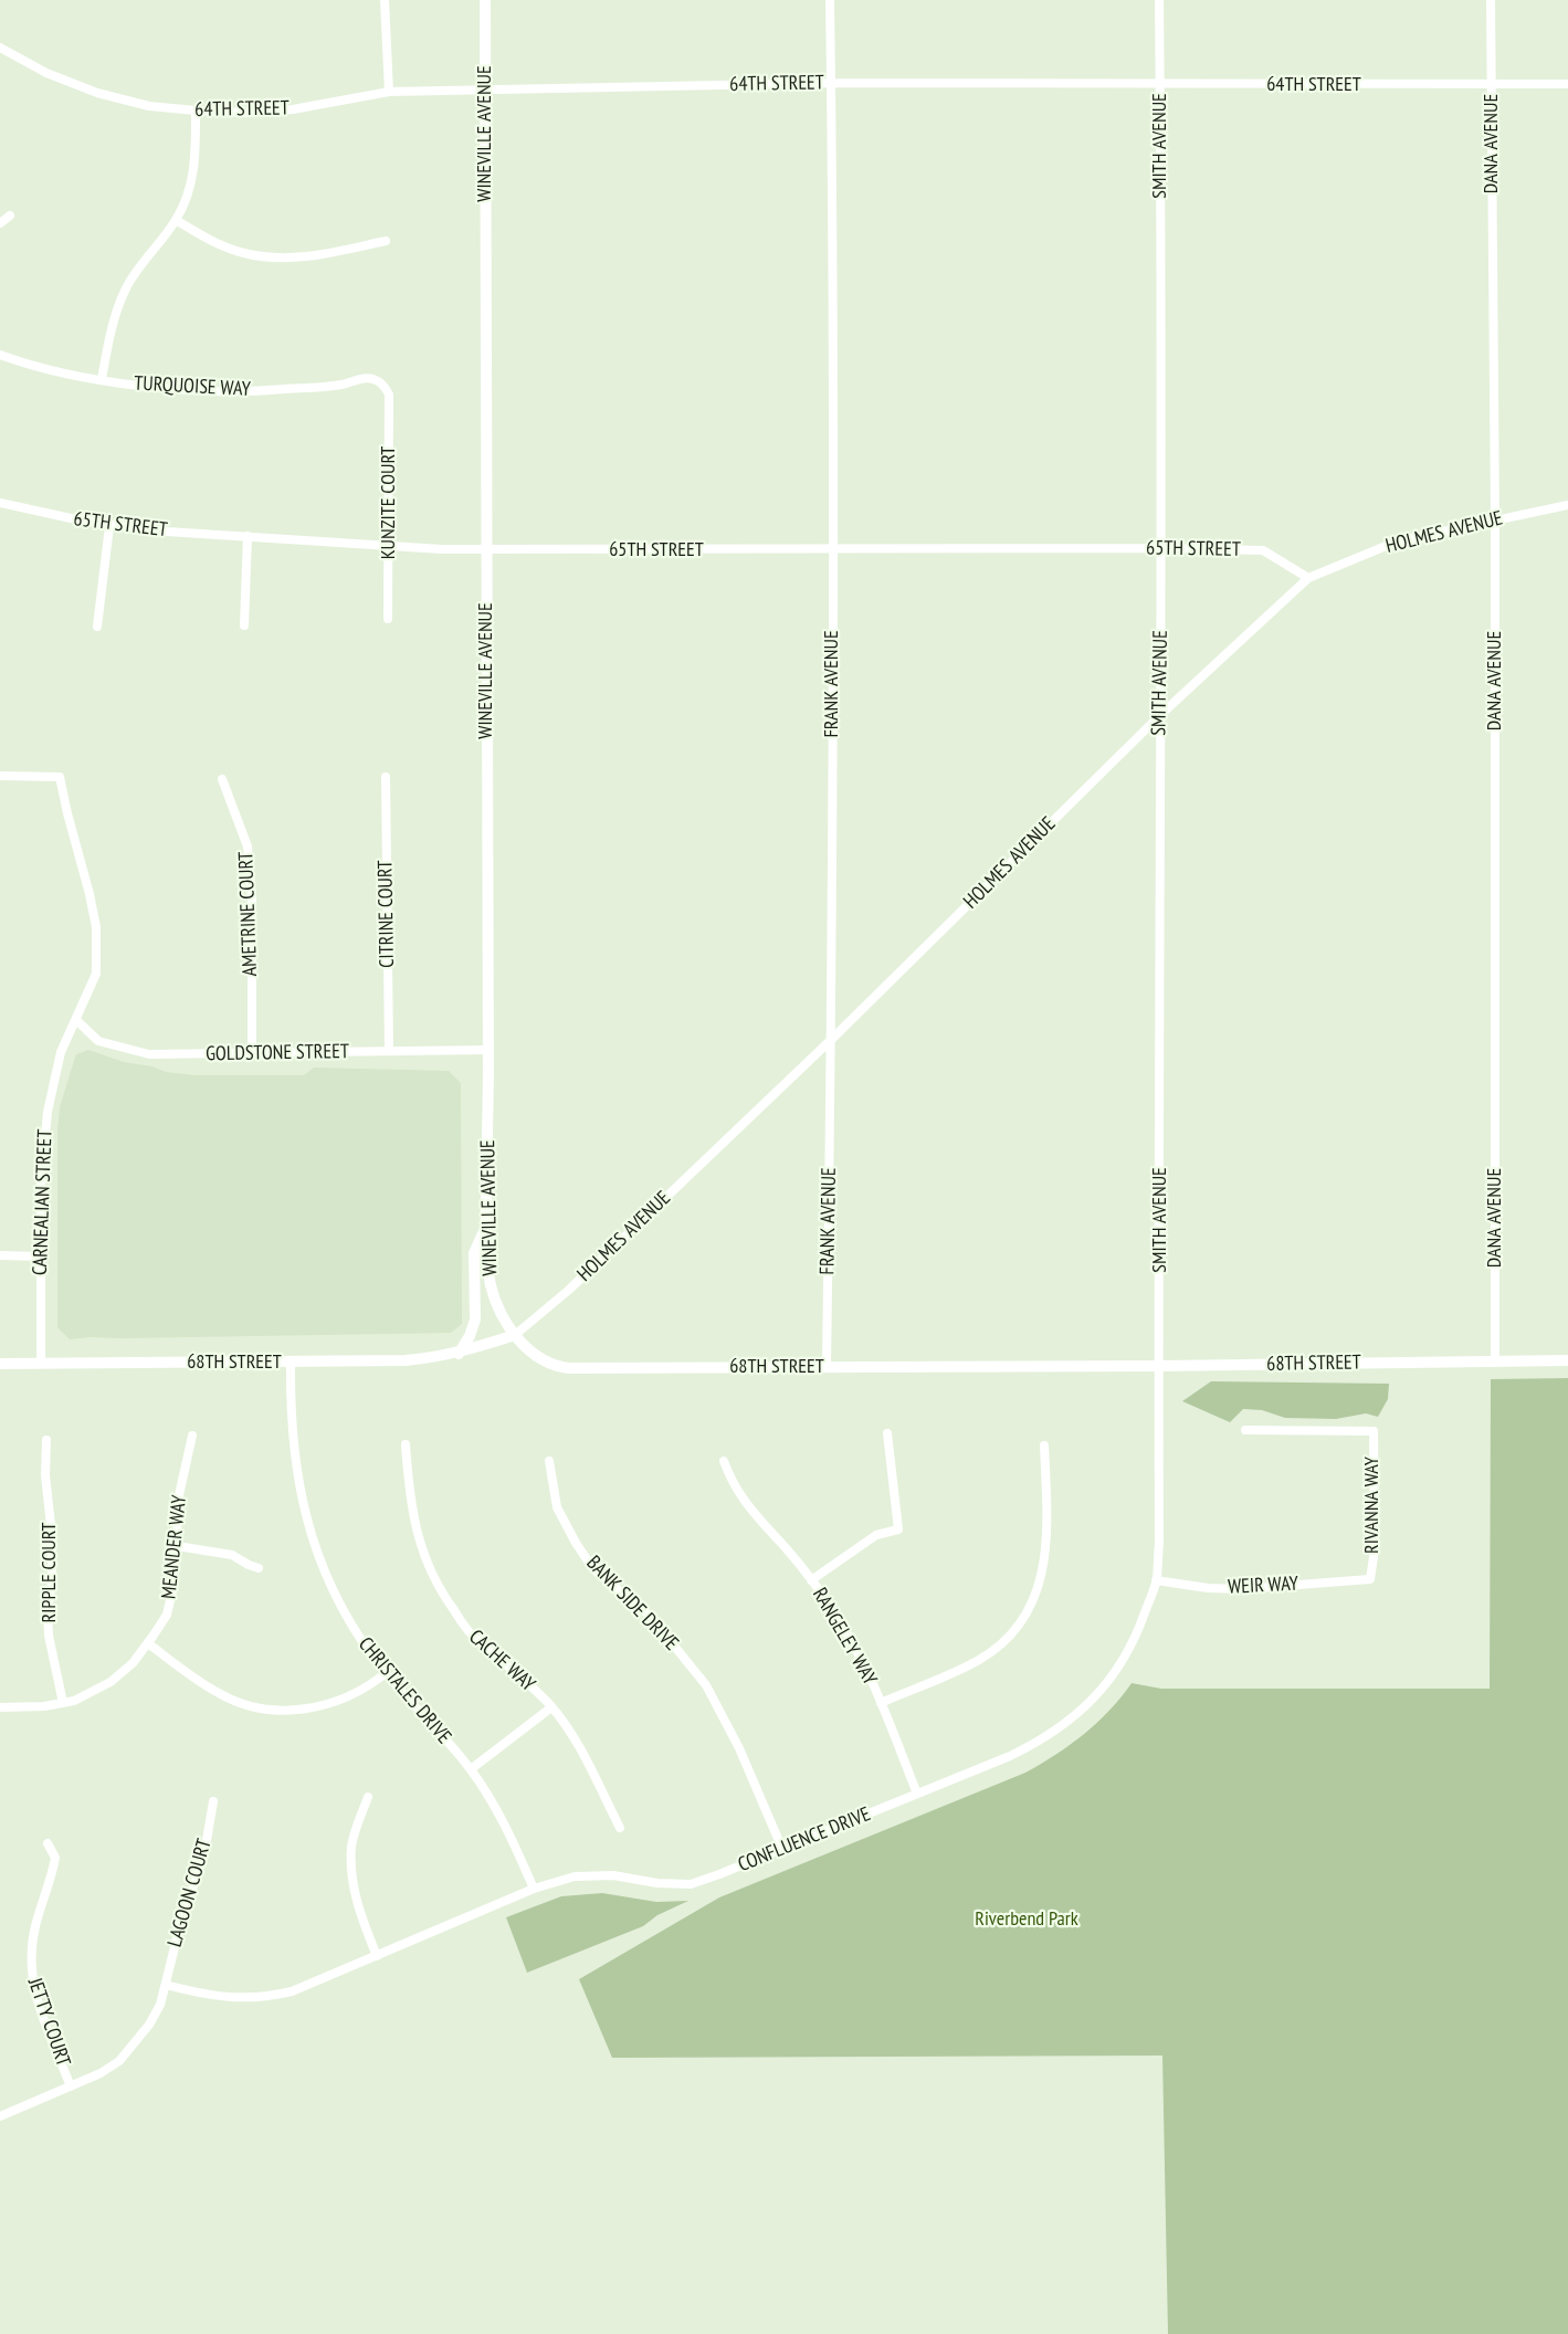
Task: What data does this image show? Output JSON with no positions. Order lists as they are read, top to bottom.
{
  "streets": {
    "street": [
      "64TH STREET",
      "WINEVILLE AVENUE",
      "DANA AVENUE",
      "SMITH AVENUE",
      "TURQUOISE WAY",
      "KUNZITE COURT",
      "65TH STREET",
      "HOLMES AVENUE",
      "FRANK AVENUE",
      "AMETRINE COURT",
      "CITRINE COURT",
      "GOLDSTONE STREET",
      "CARNEALIAN STREET",
      "68TH STREET",
      "RIVANNA WAY",
      "MEANDER WAY",
      "RIPPLE COURT",
      "WEIR WAY",
      "BANK SIDE DRIVE",
      "RANGELEY WAY",
      "CACHE WAY",
      "CHRISTALES DRIVE",
      "CONFLUENCE DRIVE",
      "LAGOON COURT",
      "JETTY COURT"
    ]
  },
  "crossings": [
    ["64TH STREET", "WINEVILLE AVENUE"],
    ["64TH STREET", "DANA AVENUE"],
    ["64TH STREET", "SMITH AVENUE"],
    ["64TH STREET", "FRANK AVENUE"],
    ["WINEVILLE AVENUE", "65TH STREET"],
    ["WINEVILLE AVENUE", "HOLMES AVENUE"],
    ["WINEVILLE AVENUE", "GOLDSTONE STREET"],
    ["WINEVILLE AVENUE", "68TH STREET"],
    ["DANA AVENUE", "HOLMES AVENUE"],
    ["DANA AVENUE", "68TH STREET"],
    ["SMITH AVENUE", "65TH STREET"],
    ["SMITH AVENUE", "HOLMES AVENUE"],
    ["SMITH AVENUE", "68TH STREET"],
    ["SMITH AVENUE", "CONFLUENCE DRIVE"],
    ["TURQUOISE WAY", "KUNZITE COURT"],
    ["KUNZITE COURT", "65TH STREET"],
    ["65TH STREET", "HOLMES AVENUE"],
    ["65TH STREET", "FRANK AVENUE"],
    ["HOLMES AVENUE", "FRANK AVENUE"],
    ["HOLMES AVENUE", "68TH STREET"],
    ["FRANK AVENUE", "68TH STREET"],
    ["AMETRINE COURT", "GOLDSTONE STREET"],
    ["CITRINE COURT", "GOLDSTONE STREET"],
    ["GOLDSTONE STREET", "CARNEALIAN STREET"],
    ["CARNEALIAN STREET", "68TH STREET"],
    ["68TH STREET", "CHRISTALES DRIVE"],
    ["68TH STREET", "CONFLUENCE DRIVE"],
    ["RIVANNA WAY", "WEIR WAY"],
    ["MEANDER WAY", "RIPPLE COURT"],
    ["WEIR WAY", "CONFLUENCE DRIVE"],
    ["BANK SIDE DRIVE", "CONFLUENCE DRIVE"],
    ["RANGELEY WAY", "CONFLUENCE DRIVE"],
    ["CHRISTALES DRIVE", "CONFLUENCE DRIVE"],
    ["CONFLUENCE DRIVE", "LAGOON COURT"],
    ["LAGOON COURT", "JETTY COURT"]
  ],
  "parks": ["Riverbend Park"]
}
